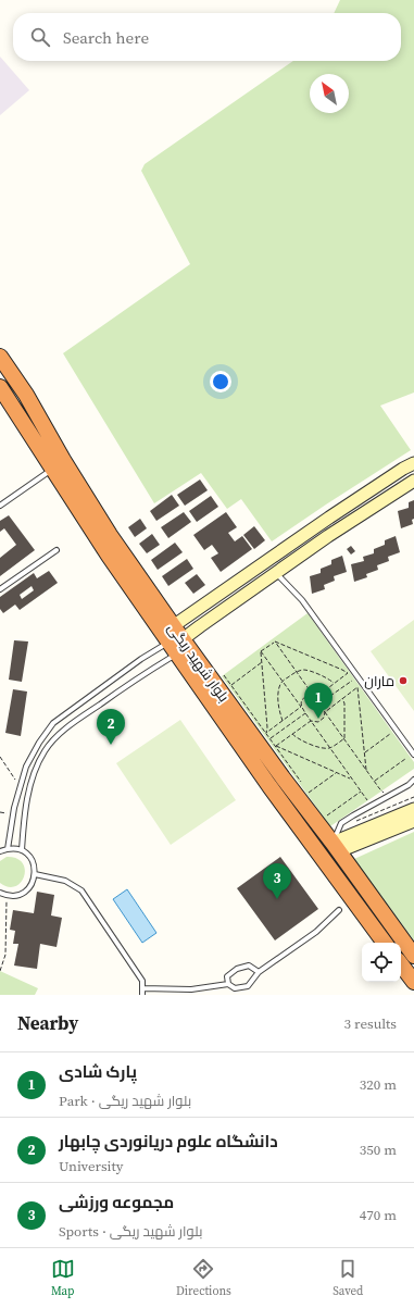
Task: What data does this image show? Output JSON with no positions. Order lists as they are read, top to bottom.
{
  "streets": {
    "highway": ["بلوار شهید ریگی"]
  },
  "places": ["ماران"],
  "north": "top left",
  "page": {
    "search": "Search here",
    "pins": ["1", "2", "3"],
    "heading": ["Nearby", "3 results"],
    "list": [
      {
        "mark": "1",
        "name": "پارک شادی",
        "note": "Park · بلوار شهید ریگی",
        "value": "320 m"
      },
      {
        "mark": "2",
        "name": "دانشگاه علوم دریانوردی چابهار",
        "note": "University",
        "value": "350 m"
      },
      {
        "mark": "3",
        "name": "مجموعه ورزشی",
        "note": "Sports · بلوار شهید ریگی",
        "value": "470 m"
      }
    ],
    "nav": ["Map", "Directions", "Saved"]
  }
}
